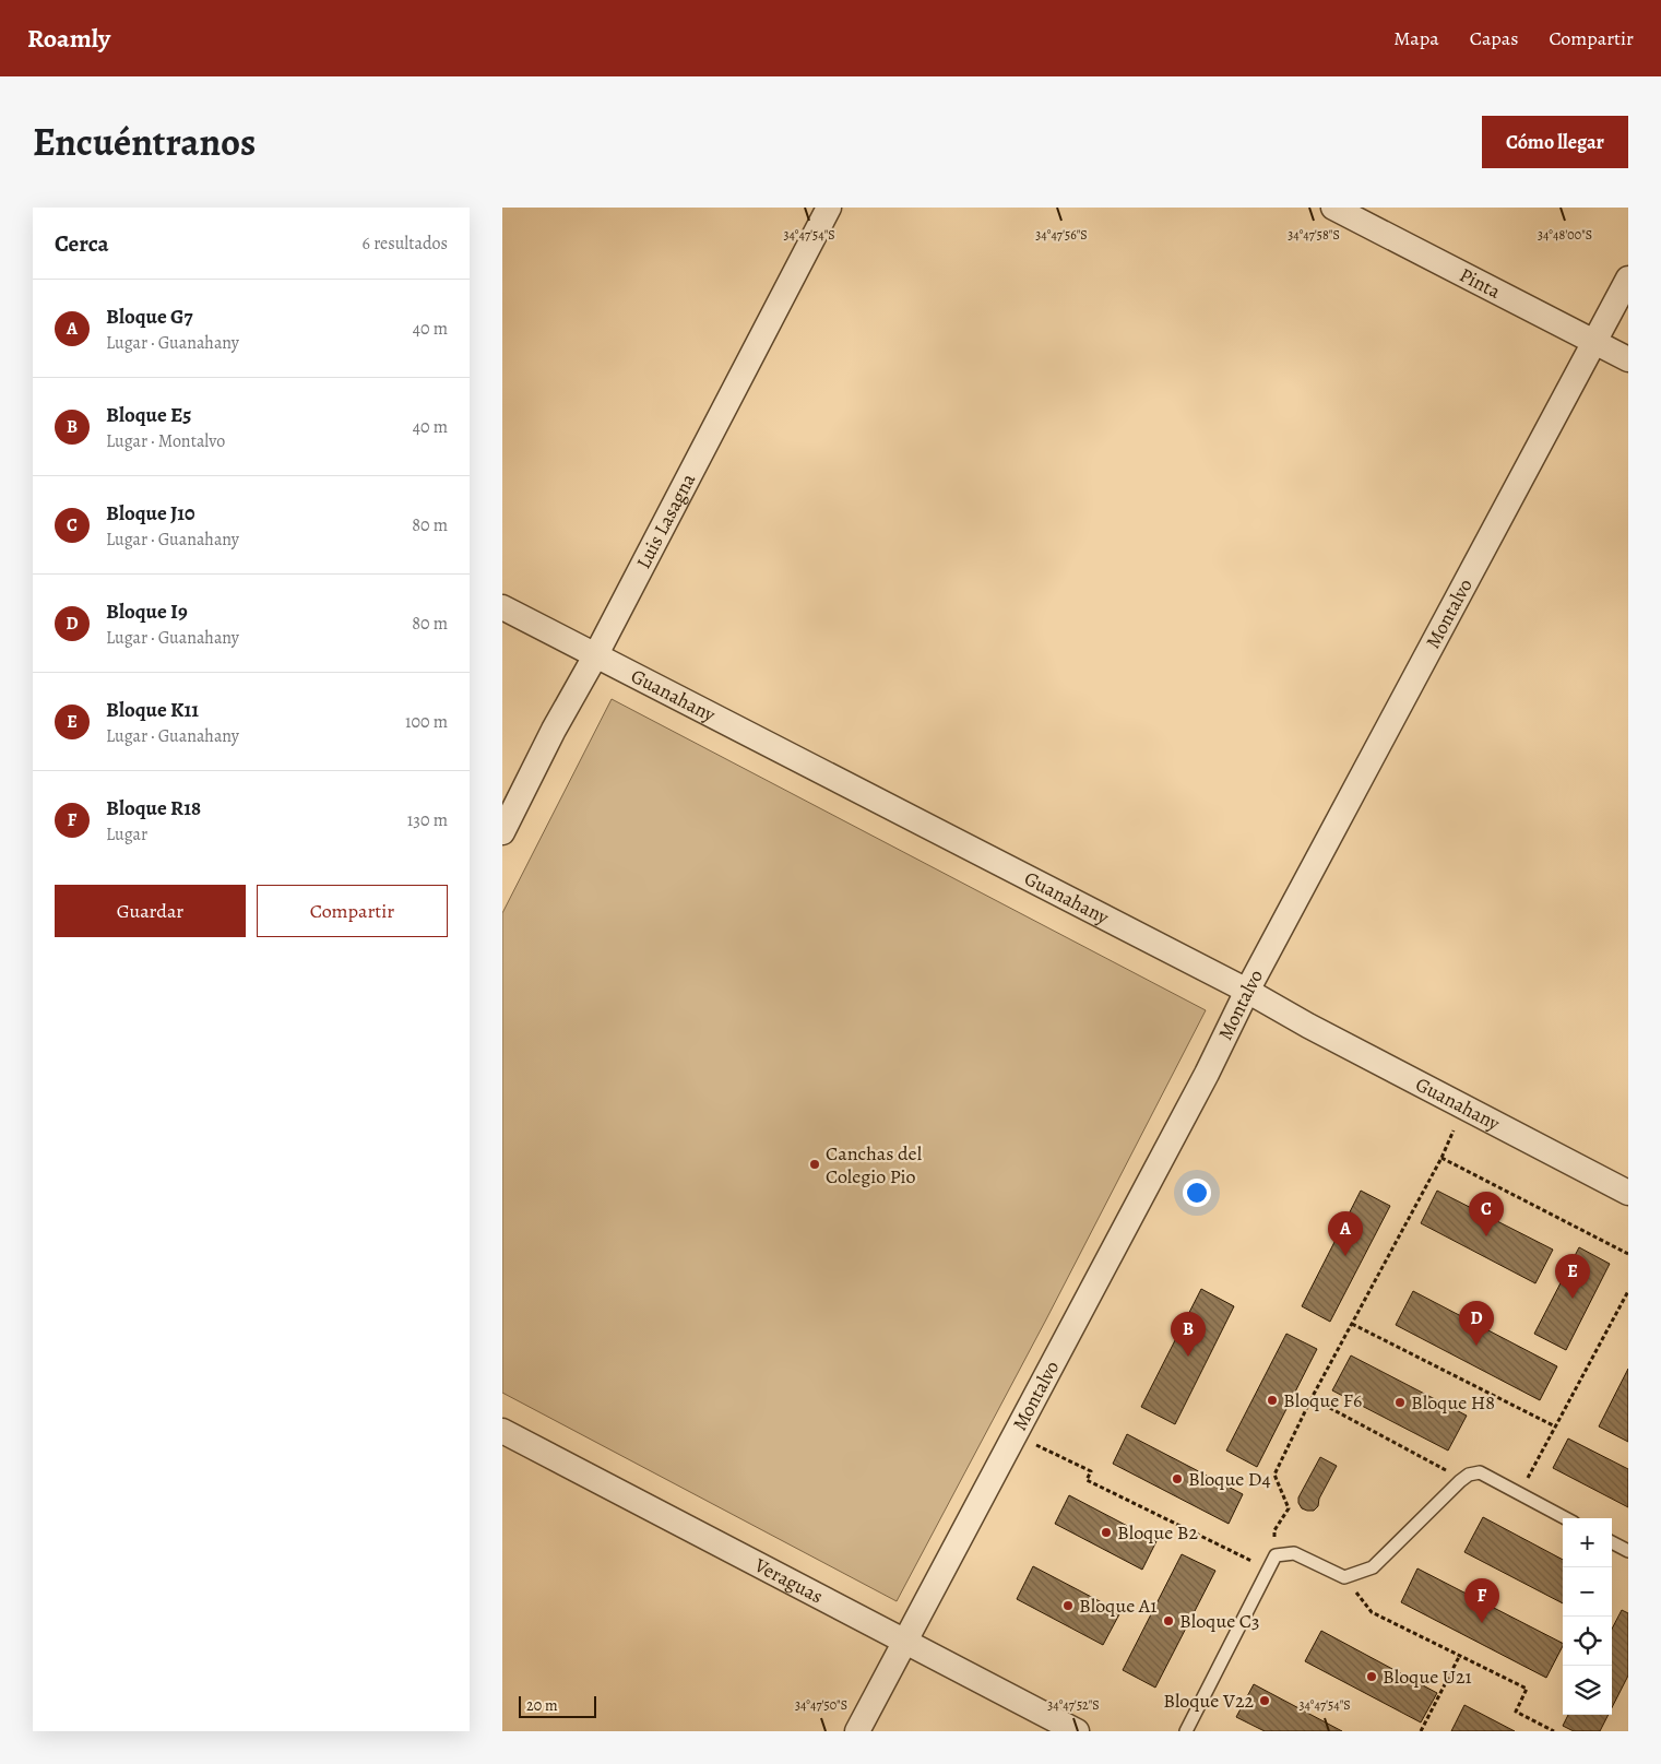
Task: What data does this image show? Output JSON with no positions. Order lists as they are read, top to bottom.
{
  "streets": {
    "street": [
      "Pinta",
      "Luis Lasagna",
      "Montalvo",
      "Guanahany",
      "Veraguas"
    ]
  },
  "crossings": [
    ["Pinta", "Montalvo"],
    ["Luis Lasagna", "Guanahany"],
    ["Montalvo", "Guanahany"],
    ["Montalvo", "Veraguas"]
  ],
  "places": [
    "Canchas del Colegio Pio",
    "Bloque F6",
    "Bloque H8",
    "Bloque D4",
    "Bloque B2",
    "Bloque A1",
    "Bloque C3",
    "Bloque U21",
    "Bloque V22"
  ],
  "scale_bar": "20 m",
  "page": {
    "header": "Roamly",
    "nav": ["Mapa", "Capas", "Compartir"],
    "title": "Encuéntranos",
    "buttons": [
      "Cómo llegar",
      ["Guardar", "Compartir"]
    ],
    "heading": ["Cerca", "6 resultados"],
    "list": [
      {
        "mark": "A",
        "name": "Bloque G7",
        "note": "Lugar · Guanahany",
        "value": "40 m"
      },
      {
        "mark": "B",
        "name": "Bloque E5",
        "note": "Lugar · Montalvo",
        "value": "40 m"
      },
      {
        "mark": "C",
        "name": "Bloque J10",
        "note": "Lugar · Guanahany",
        "value": "80 m"
      },
      {
        "mark": "D",
        "name": "Bloque I9",
        "note": "Lugar · Guanahany",
        "value": "80 m"
      },
      {
        "mark": "E",
        "name": "Bloque K11",
        "note": "Lugar · Guanahany",
        "value": "100 m"
      },
      {
        "mark": "F",
        "name": "Bloque R18",
        "note": "Lugar",
        "value": "130 m"
      }
    ],
    "pins": [
      "C",
      "A",
      "E",
      "D",
      "B",
      "F"
    ],
    "map_buttons": ["+", "−"],
    "scale": "20 m"
  },
  "coordinates": [
    "34°47'56\"S",
    "34°47'54\"S",
    "34°47'58\"S",
    "34°48'00\"S",
    "34°47'50\"S",
    "34°47'52\"S"
  ]
}
